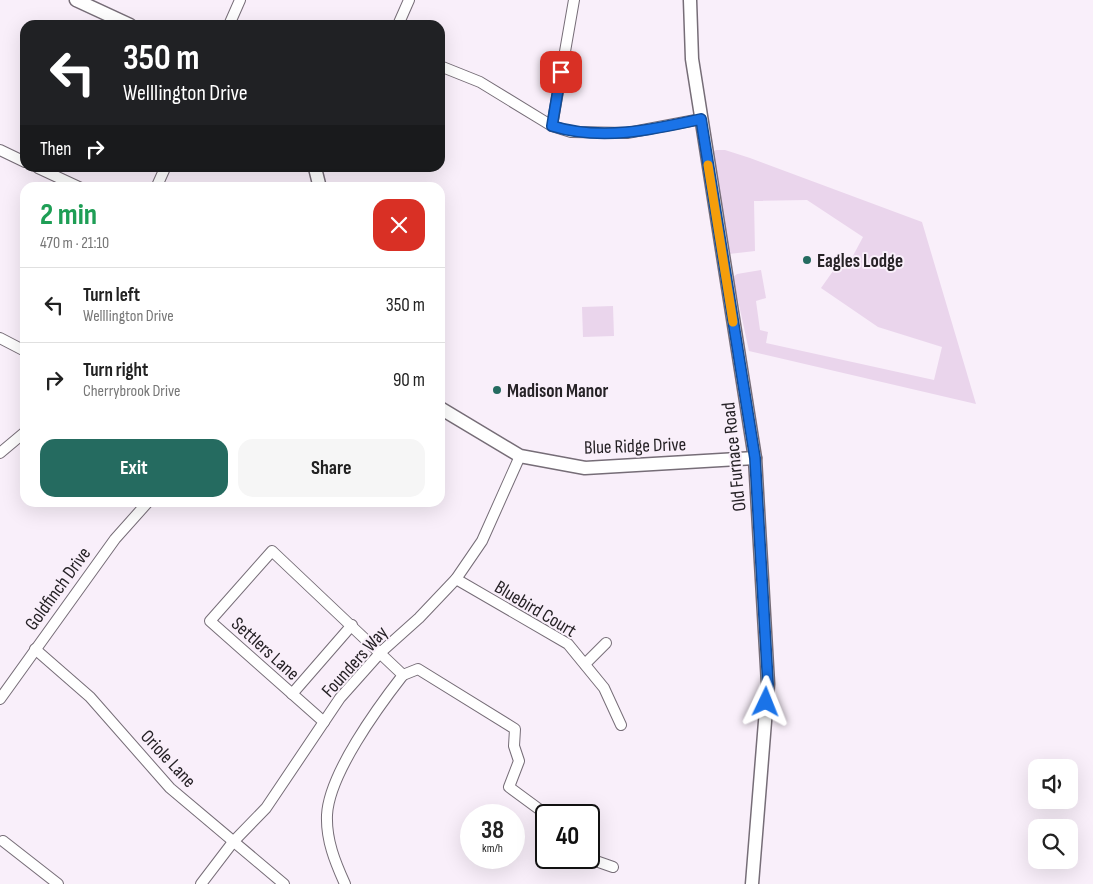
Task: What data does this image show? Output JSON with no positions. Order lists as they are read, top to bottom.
{
  "streets": {
    "street": [
      "Blue Ridge Drive",
      "Old Furnace Road",
      "Goldfinch Drive",
      "Bluebird Court",
      "Settlers Lane",
      "Founders Way",
      "Oriole Lane"
    ]
  },
  "crossings": [
    ["Blue Ridge Drive", "Old Furnace Road"],
    ["Blue Ridge Drive", "Founders Way"],
    ["Goldfinch Drive", "Oriole Lane"],
    ["Bluebird Court", "Founders Way"],
    ["Settlers Lane", "Founders Way"],
    ["Founders Way", "Oriole Lane"]
  ],
  "places": ["Eagles Lodge", "Madison Manor"],
  "page": {
    "turn": ["350 m", "Welllington Drive"],
    "then": "Then",
    "heading": ["2 min", "470 m · 21:10"],
    "list": [
      {
        "name": "Turn left",
        "note": "Welllington Drive",
        "value": "350 m"
      },
      {
        "name": "Turn right",
        "note": "Cherrybrook Drive",
        "value": "90 m"
      }
    ],
    "buttons": ["Exit", "Share"],
    "speed": "38 km/h",
    "limit": "40"
  }
}
